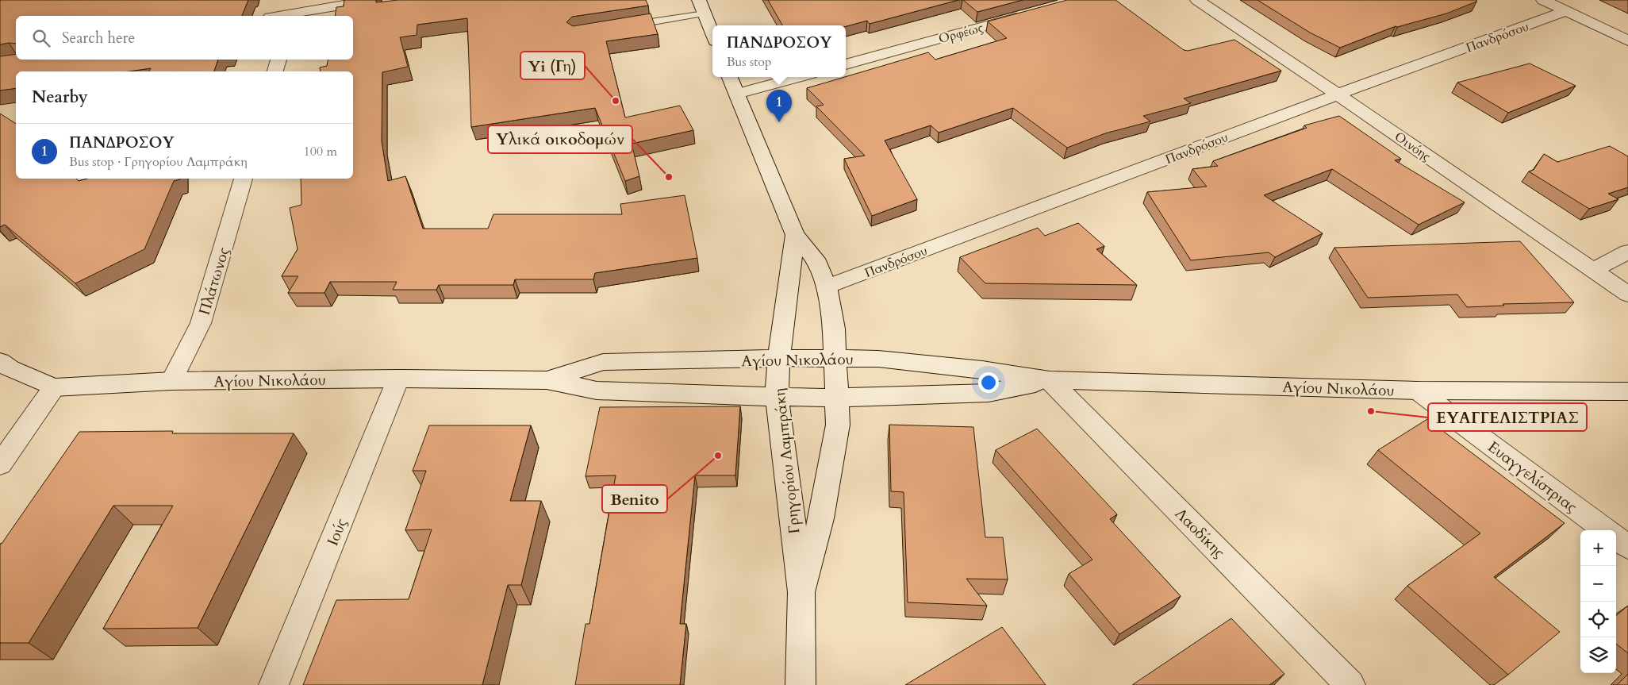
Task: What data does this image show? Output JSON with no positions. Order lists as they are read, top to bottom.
{
  "streets": {
    "street": [
      "Ορφέως",
      "Πανδρόσου",
      "Οινόης",
      "Πλάτωνος",
      "Αγίου Νικολάου",
      "Γρηγορίου Λαμπράκη",
      "Ευαγγελίστριας",
      "Ιούς",
      "Λαοδίκης"
    ]
  },
  "crossings": [
    ["Πανδρόσου", "Οινόης"],
    ["Πανδρόσου", "Γρηγορίου Λαμπράκη"],
    ["Πλάτωνος", "Αγίου Νικολάου"],
    ["Αγίου Νικολάου", "Γρηγορίου Λαμπράκη"],
    ["Αγίου Νικολάου", "Ευαγγελίστριας"],
    ["Αγίου Νικολάου", "Ιούς"],
    ["Αγίου Νικολάου", "Λαοδίκης"]
  ],
  "places": [
    "Yi (Γη)",
    "Υλικά οικοδομών",
    "ΕΥΑΓΓΕΛΙΣΤΡΙΑΣ",
    "Benito"
  ],
  "page": {
    "search": "Search here",
    "popup": ["ΠΑΝΔΡΟΣΟΥ", "Bus stop"],
    "heading": "Nearby",
    "pins": "1",
    "list": [
      {
        "mark": "1",
        "name": "ΠΑΝΔΡΟΣΟΥ",
        "note": "Bus stop · Γρηγορίου Λαμπράκη",
        "value": "100 m"
      }
    ],
    "map_buttons": ["+", "−"]
  }
}
